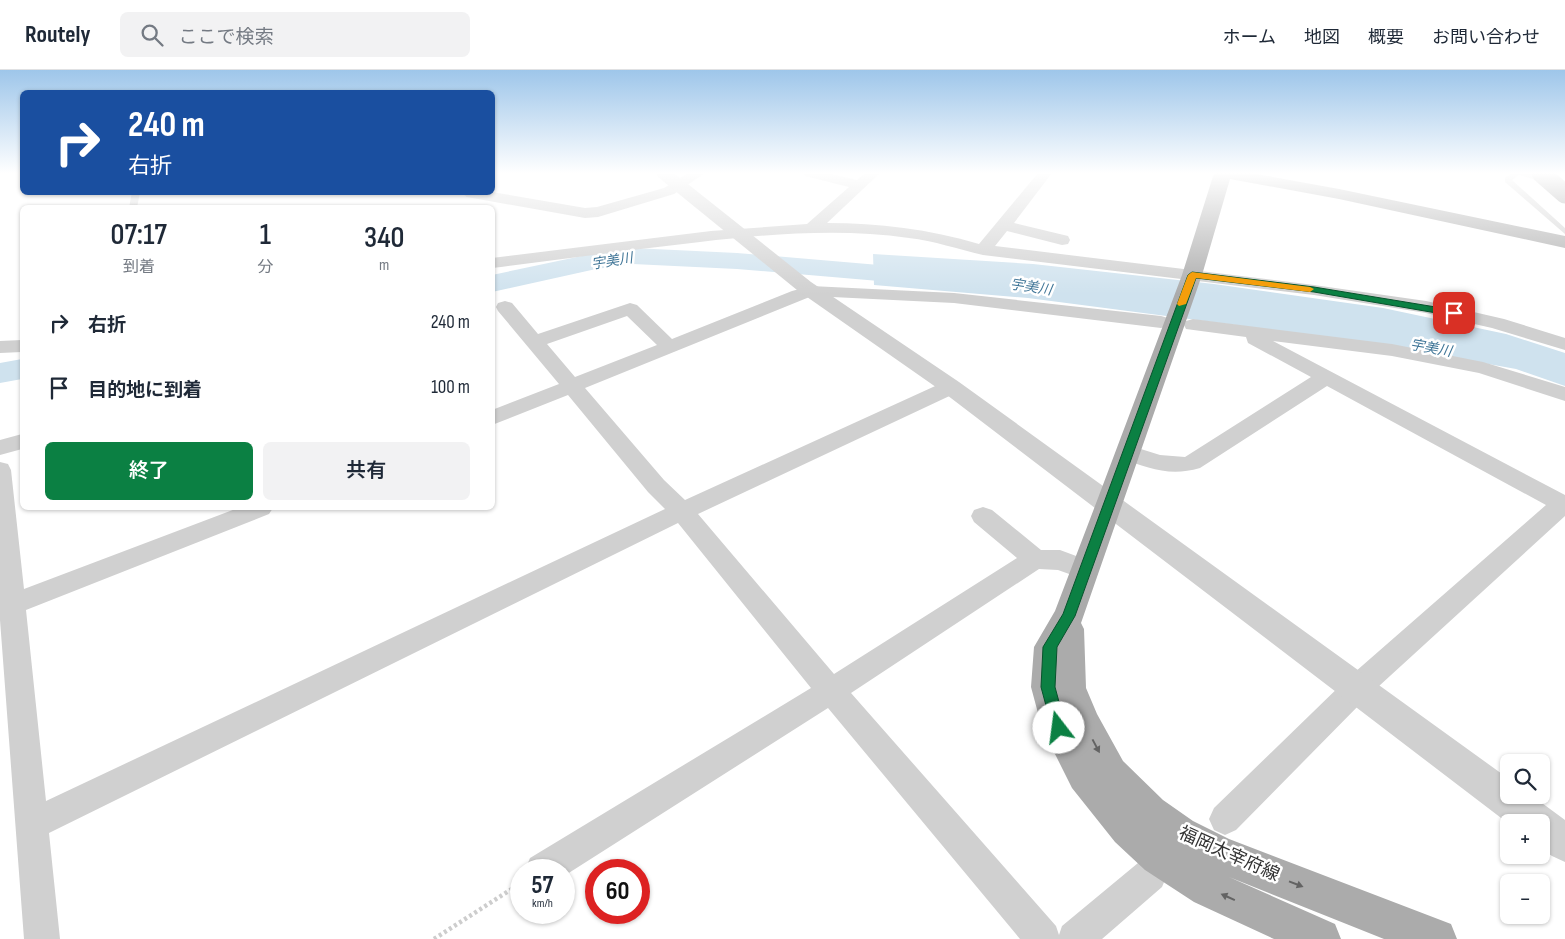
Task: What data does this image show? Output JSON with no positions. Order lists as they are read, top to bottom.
{
  "streets": {
    "main road": ["福岡太宰府線"]
  },
  "water": ["宇美川"],
  "page": {
    "header": "Routely",
    "search": "ここで検索",
    "nav": [
      "ホーム",
      "地図",
      "概要",
      "お問い合わせ"
    ],
    "turn": ["240 m", "右折"],
    "eta": [
      "07:17",
      "到着",
      "1",
      "分",
      "340",
      "m"
    ],
    "list": [
      {
        "name": "右折",
        "value": "240 m"
      },
      {
        "name": "目的地に到着",
        "value": "100 m"
      }
    ],
    "buttons": ["終了", "共有"],
    "map_buttons": ["+", "−"],
    "speed": "57 km/h",
    "limit": "60"
  }
}
